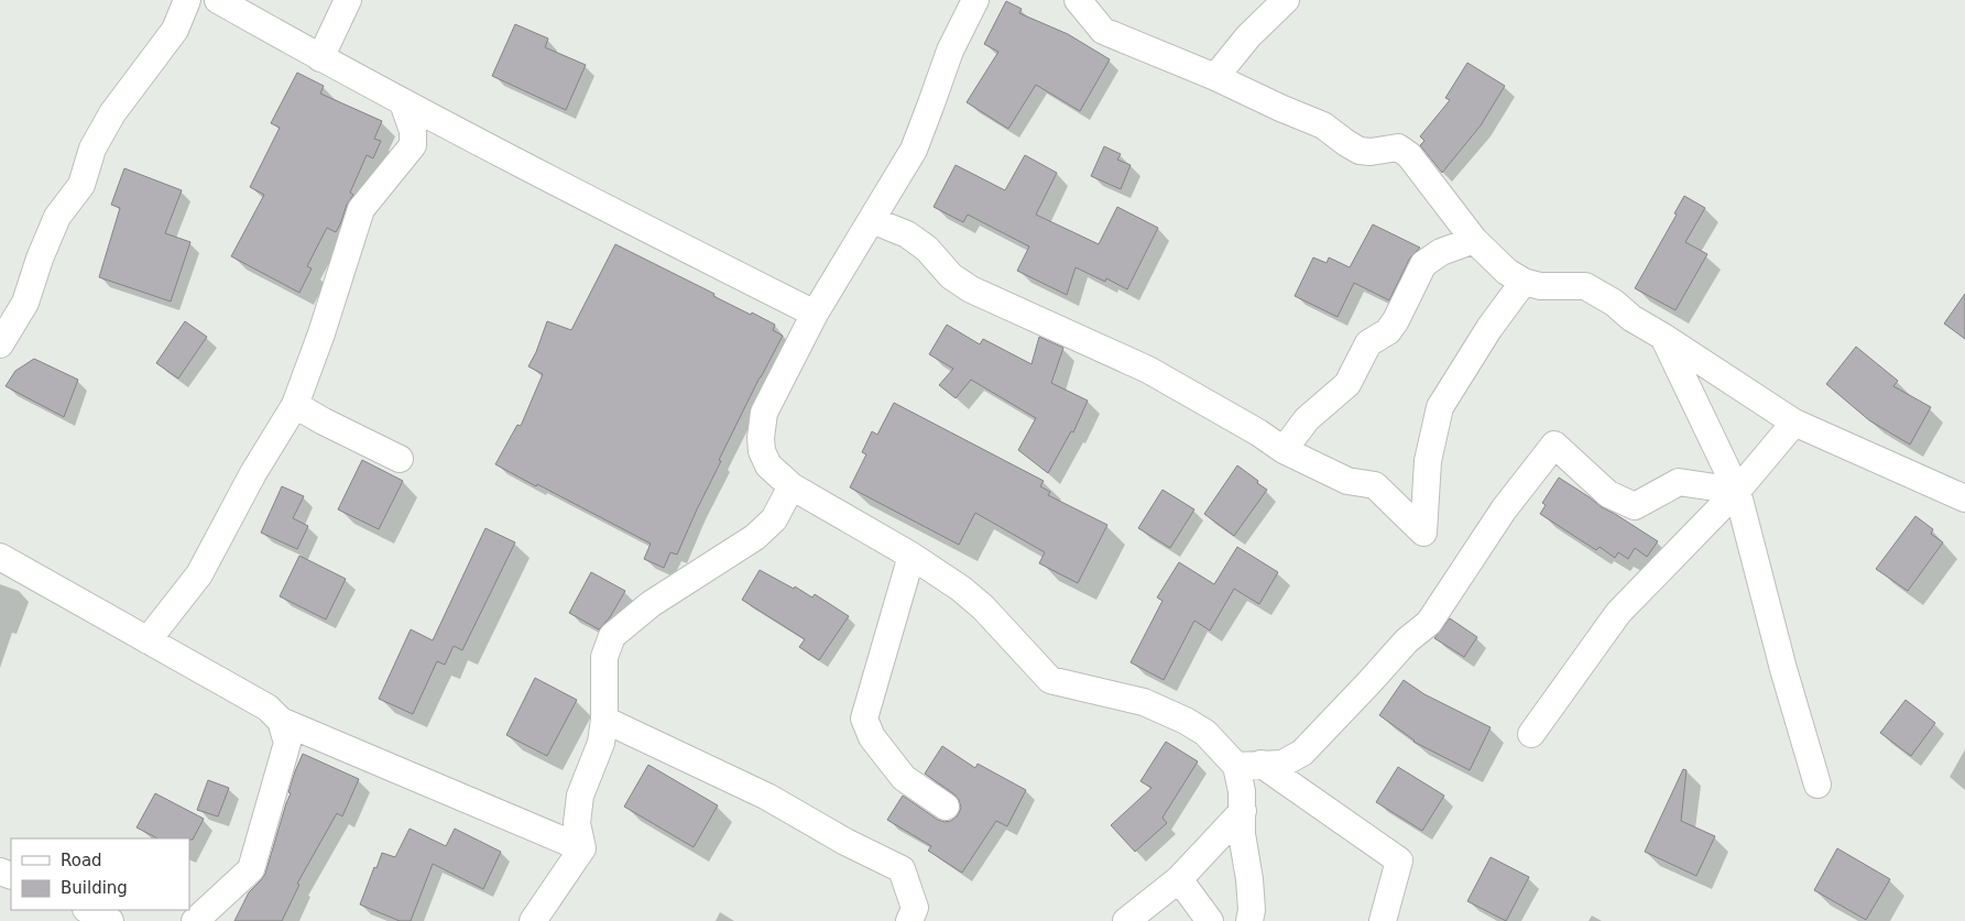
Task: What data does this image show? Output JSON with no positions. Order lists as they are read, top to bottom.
{
  "legend": ["Road", "Building"]
}
